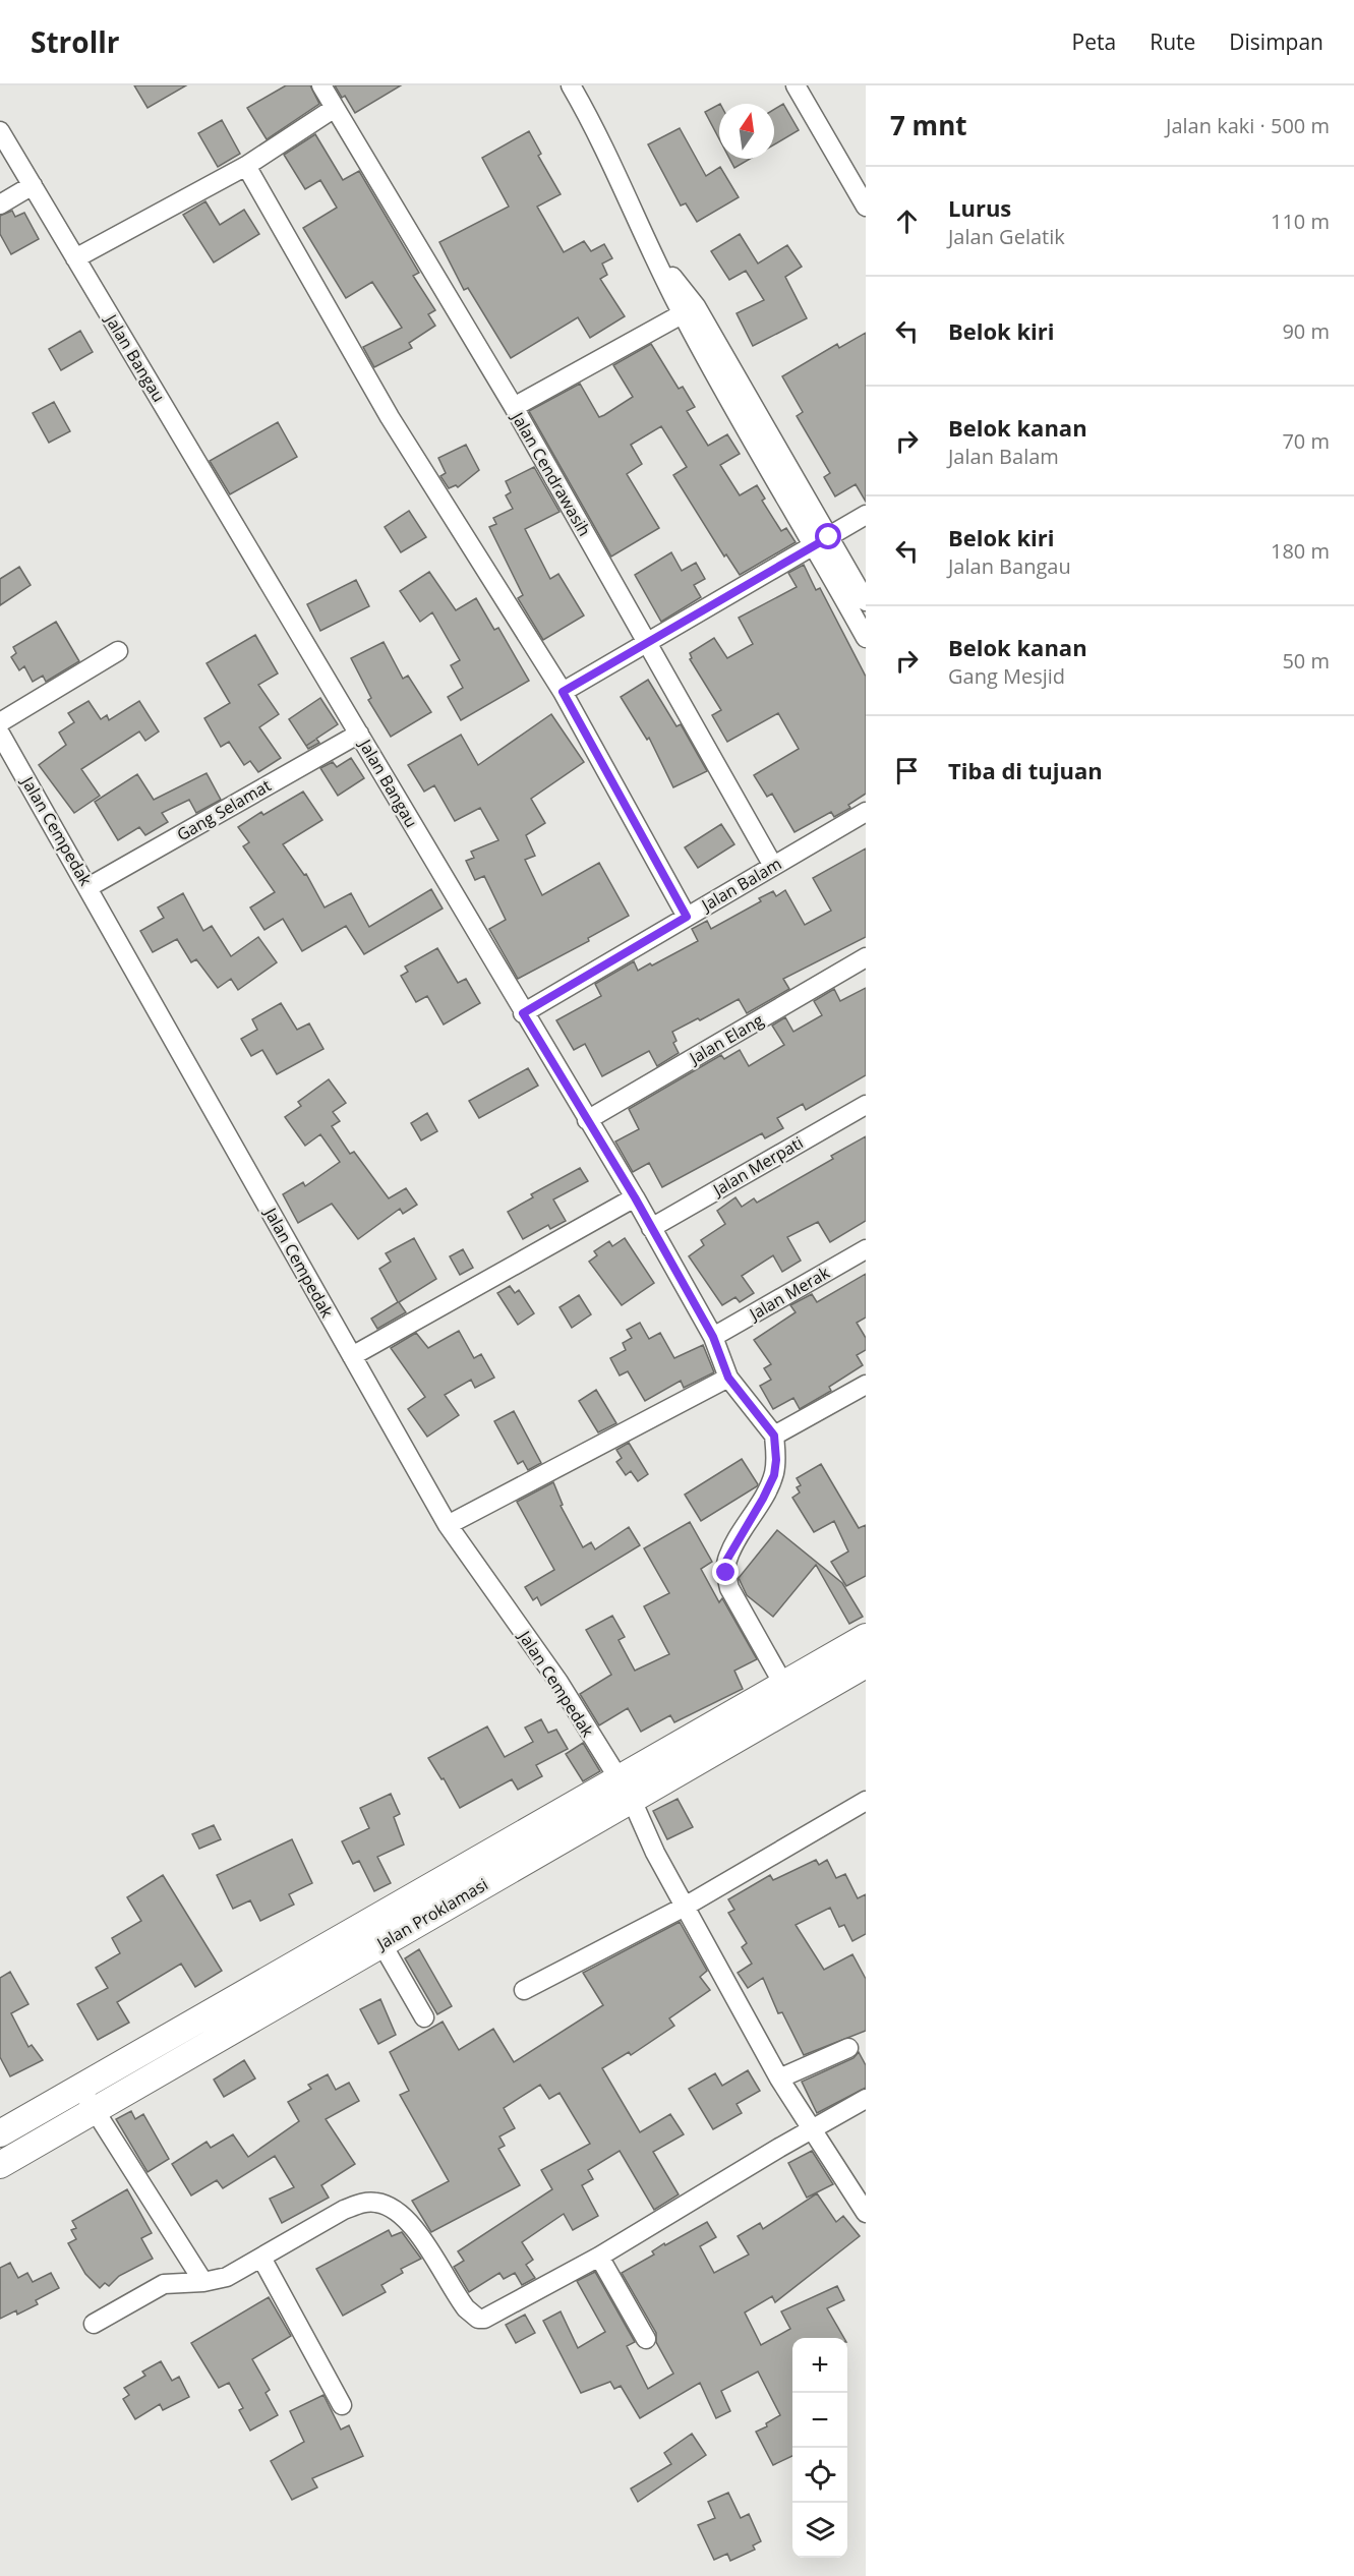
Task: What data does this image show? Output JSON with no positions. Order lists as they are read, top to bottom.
{
  "streets": {
    "street": [
      "Jalan Bangau",
      "Jalan Cendrawasih",
      "Gang Selamat",
      "Jalan Cempedak",
      "Jalan Balam",
      "Jalan Elang",
      "Jalan Merpati",
      "Jalan Merak",
      "Jalan Proklamasi"
    ]
  },
  "crossings": [
    ["Jalan Bangau", "Gang Selamat"],
    ["Jalan Bangau", "Jalan Balam"],
    ["Jalan Bangau", "Jalan Elang"],
    ["Jalan Bangau", "Jalan Merpati"],
    ["Jalan Bangau", "Jalan Merak"],
    ["Jalan Cendrawasih", "Jalan Balam"],
    ["Gang Selamat", "Jalan Cempedak"],
    ["Jalan Cempedak", "Jalan Proklamasi"]
  ],
  "north": "top",
  "page": {
    "header": "Strollr",
    "nav": ["Peta", "Rute", "Disimpan"],
    "heading": ["7 mnt", "Jalan kaki · 500 m"],
    "list": [
      ["Lurus", "Jalan Gelatik", "110 m"],
      ["Belok kiri", "90 m"],
      ["Belok kanan", "Jalan Balam", "70 m"],
      ["Belok kiri", "Jalan Bangau", "180 m"],
      ["Belok kanan", "Gang Mesjid", "50 m"],
      "Tiba di tujuan"
    ],
    "map_buttons": ["+", "−"]
  }
}
